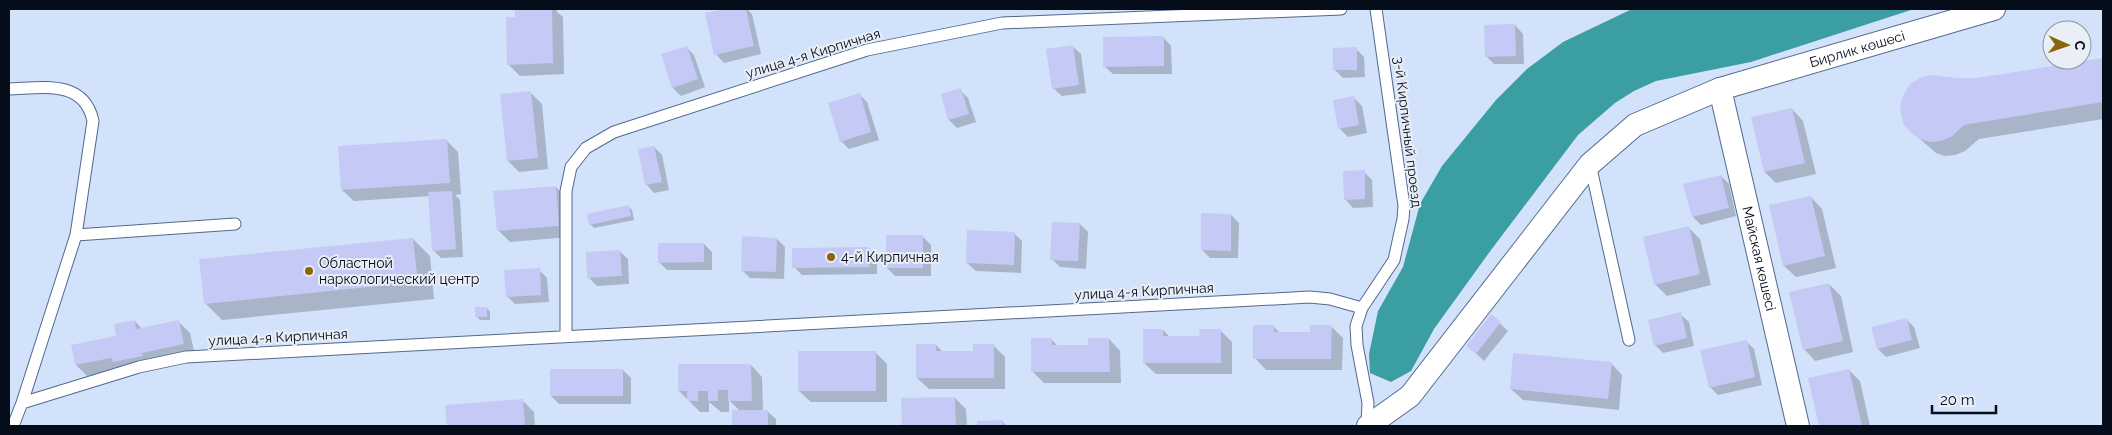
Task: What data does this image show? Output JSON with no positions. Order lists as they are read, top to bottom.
{
  "streets": {
    "street": ["Бирлик көшесі", "Майская көшесі"],
    "lane": ["улица 4-я Кирпичная", "3-й Кирпичный проезд"]
  },
  "crossings": [
    ["Бирлик көшесі", "3-й Кирпичный проезд"],
    ["Бирлик көшесі", "Майская көшесі"],
    ["улица 4-я Кирпичная", "3-й Кирпичный проезд"]
  ],
  "places": ["4-й Кирпичная", "Областной наркологический центр"],
  "scale_bar": "20 m",
  "north": "right"
}
